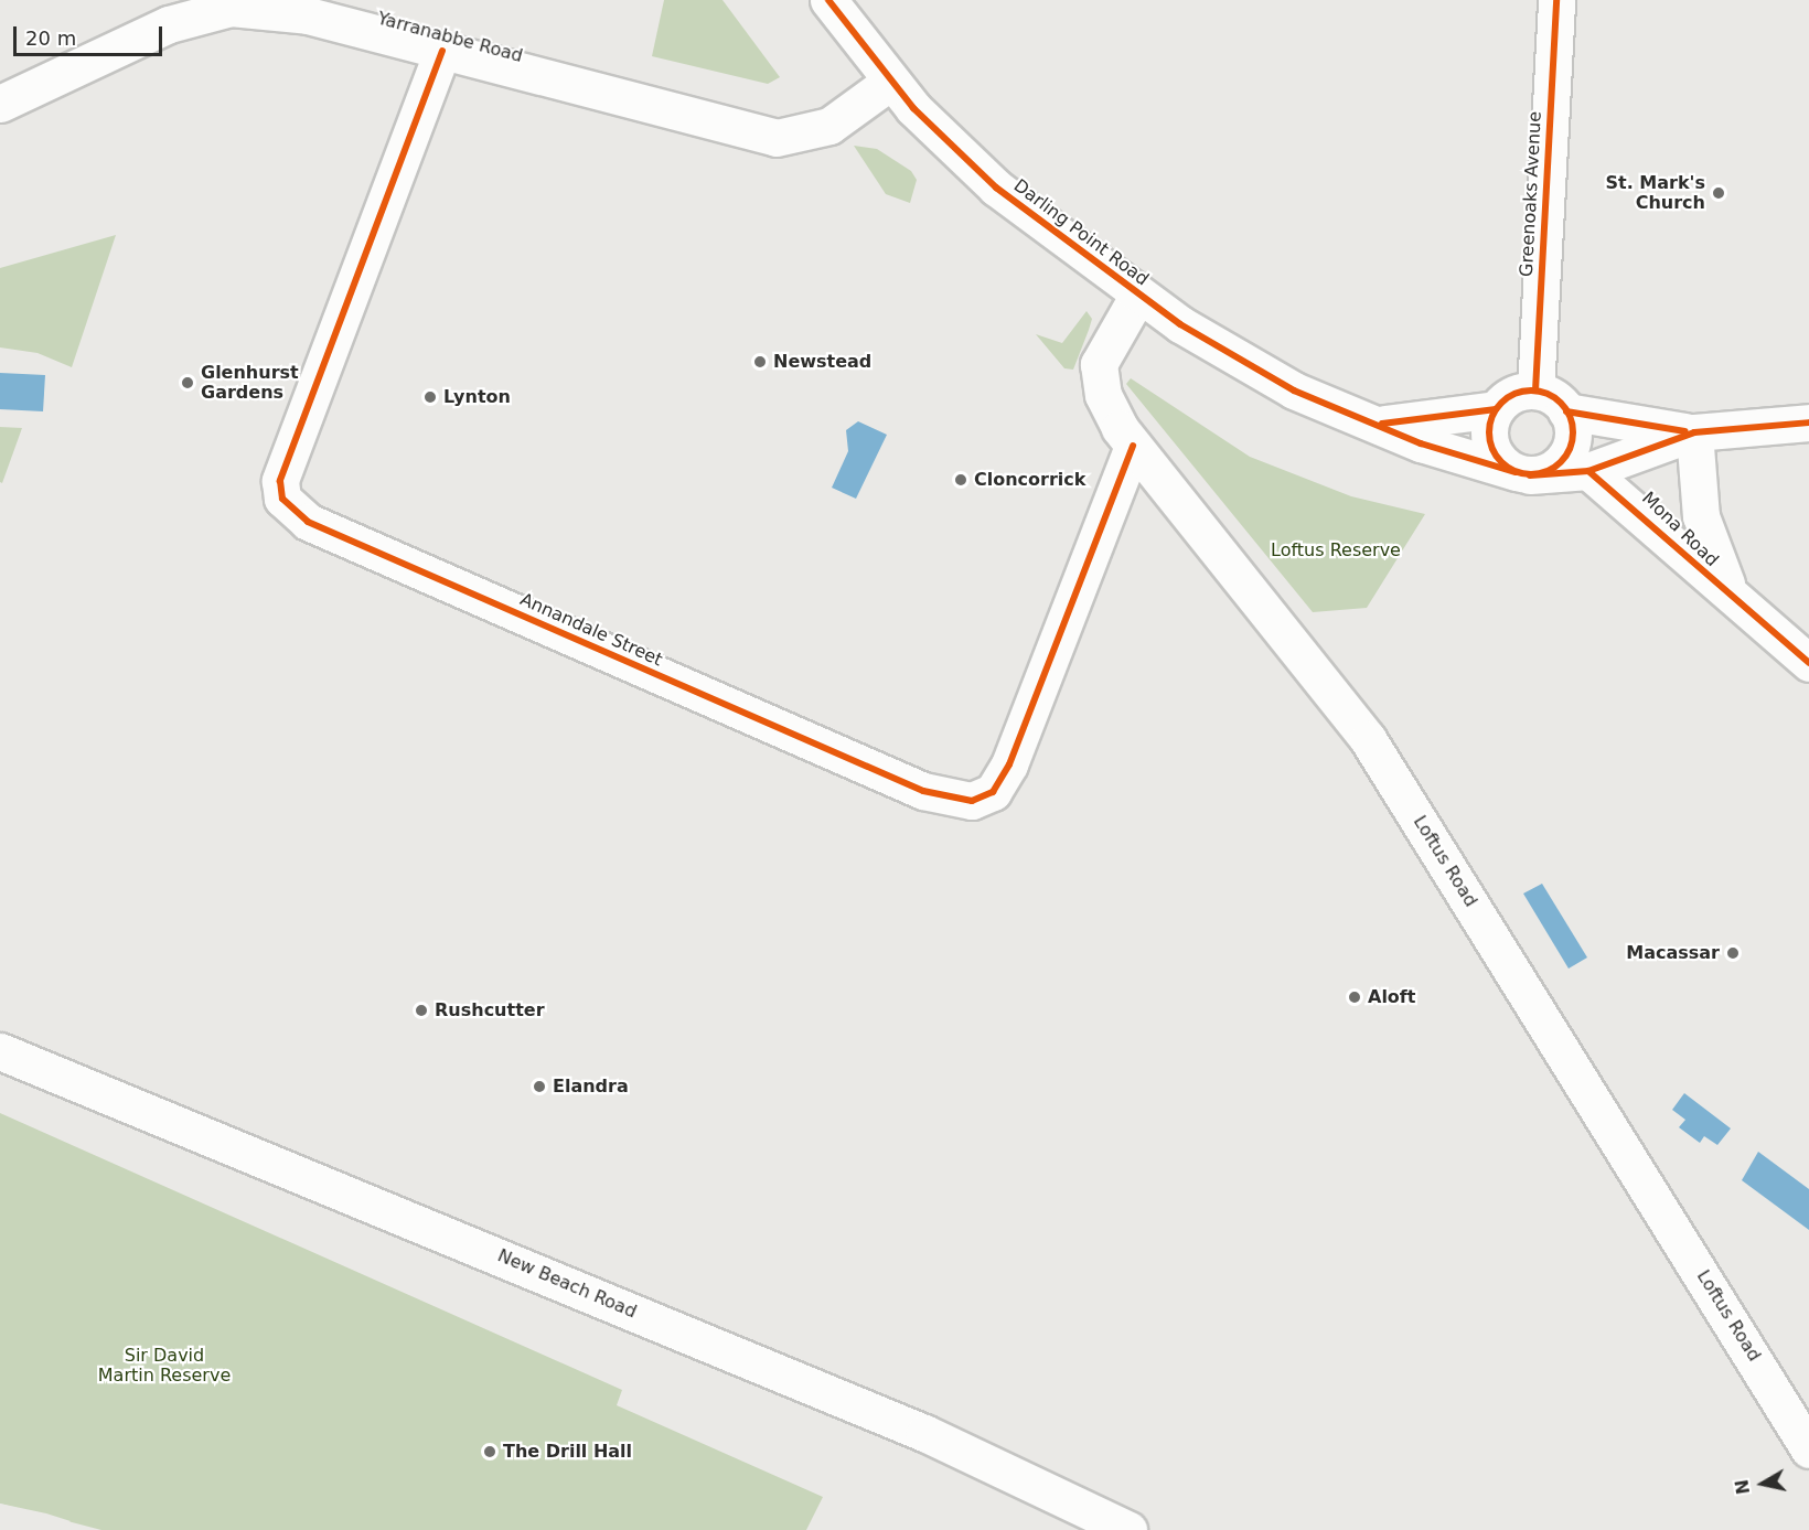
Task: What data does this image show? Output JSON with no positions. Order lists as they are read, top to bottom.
{
  "streets": {
    "street": [
      "Yarranabbe Road",
      "Greenoaks Avenue",
      "Darling Point Road",
      "Mona Road",
      "Annandale Street",
      "Loftus Road",
      "New Beach Road"
    ]
  },
  "crossings": [
    ["Yarranabbe Road", "Darling Point Road"],
    ["Yarranabbe Road", "Annandale Street"],
    ["Greenoaks Avenue", "Darling Point Road"],
    ["Darling Point Road", "Mona Road"],
    ["Darling Point Road", "Loftus Road"],
    ["Annandale Street", "Loftus Road"]
  ],
  "parks": ["Loftus Reserve", "Sir David Martin Reserve"],
  "places": [
    "St. Mark's Church",
    "Newstead",
    "Glenhurst Gardens",
    "Lynton",
    "Cloncorrick",
    "Macassar",
    "Aloft",
    "Rushcutter",
    "Elandra",
    "The Drill Hall"
  ],
  "scale_bar": "20 m",
  "north": "left"
}
